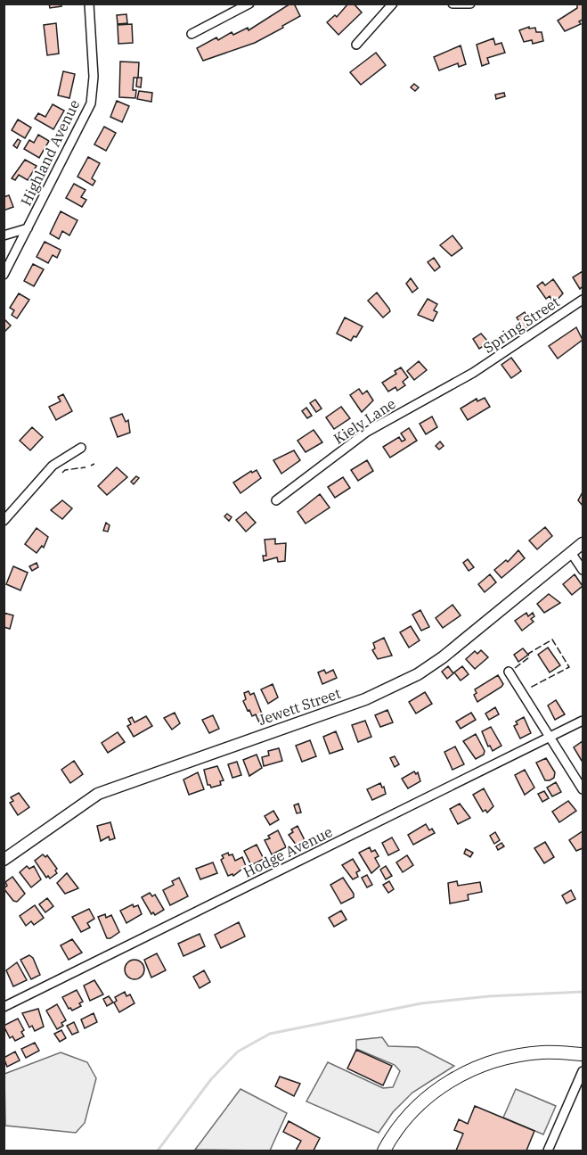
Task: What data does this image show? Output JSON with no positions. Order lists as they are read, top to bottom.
{
  "streets": {
    "street": [
      "Highland Avenue",
      "Spring Street",
      "Kiely Lane",
      "Jewett Street",
      "Hodge Avenue"
    ]
  },
  "crossings": [
    ["Spring Street", "Kiely Lane"]
  ]
}
